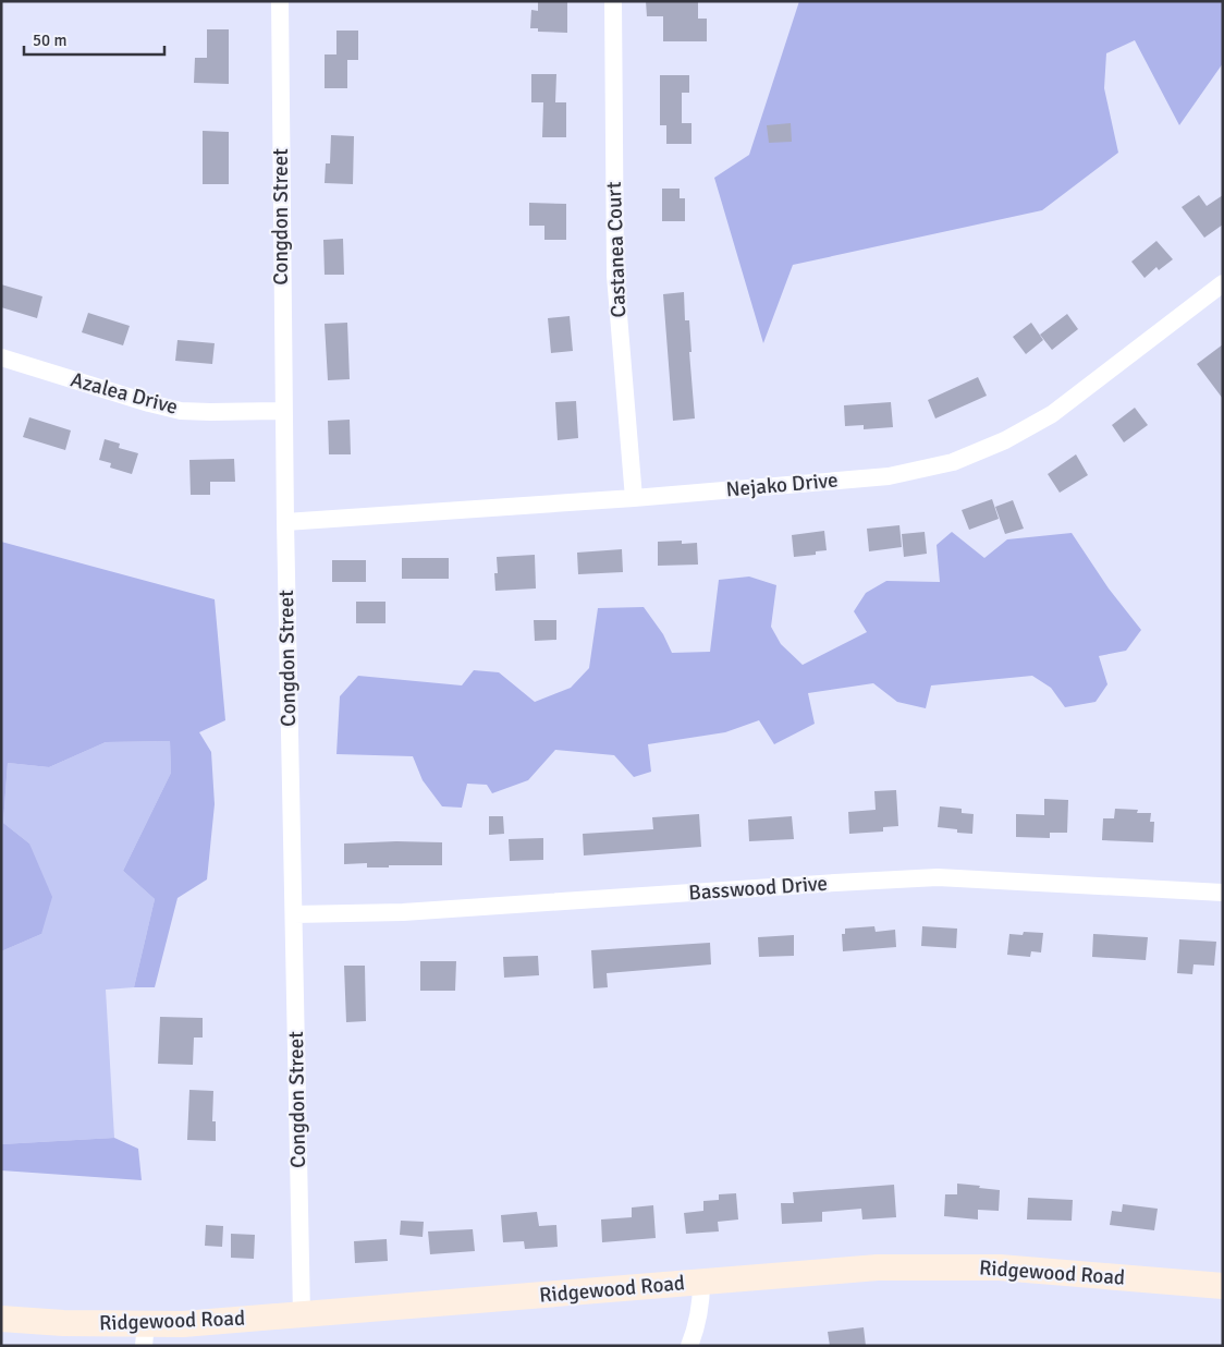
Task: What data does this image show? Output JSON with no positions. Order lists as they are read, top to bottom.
{
  "streets": {
    "main road": ["Ridgewood Road"],
    "street": [
      "Congdon Street",
      "Castanea Court",
      "Azalea Drive",
      "Nejako Drive",
      "Basswood Drive"
    ]
  },
  "crossings": [
    ["Congdon Street", "Azalea Drive"],
    ["Congdon Street", "Nejako Drive"],
    ["Congdon Street", "Basswood Drive"],
    ["Congdon Street", "Ridgewood Road"],
    ["Castanea Court", "Nejako Drive"]
  ],
  "scale_bar": "50 m"
}
